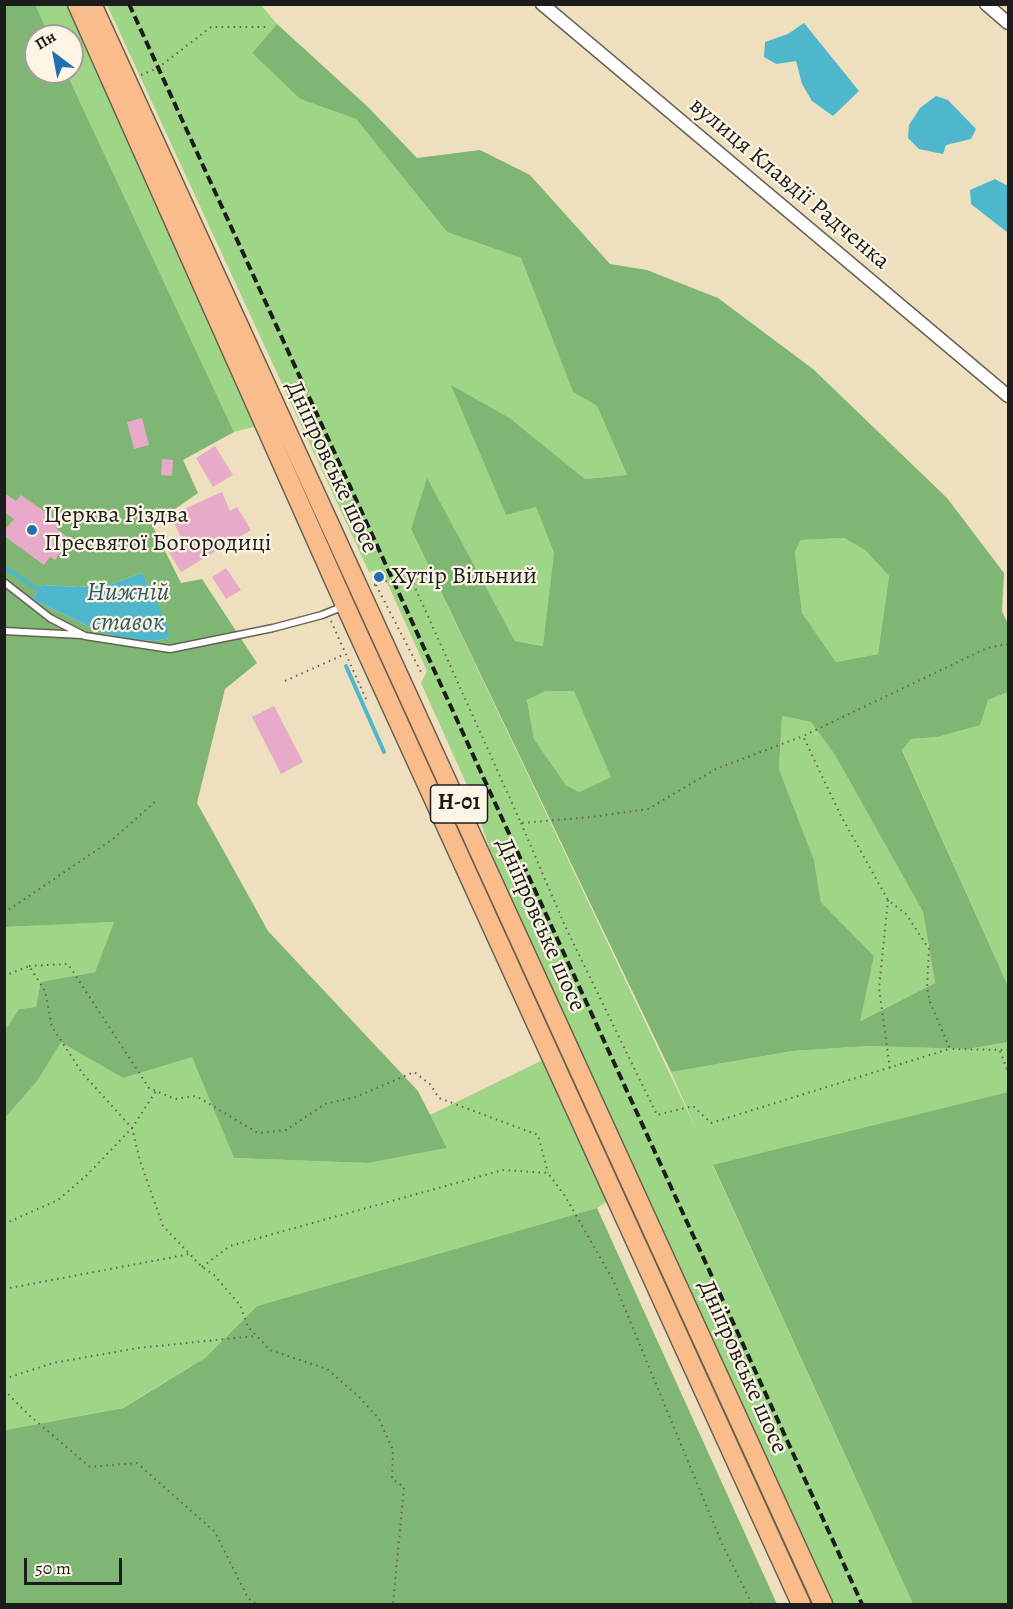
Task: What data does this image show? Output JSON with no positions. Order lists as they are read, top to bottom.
{
  "streets": {
    "main road": ["Дніпровське шосе", "Н-01"],
    "street": ["вулиця Клавдії Радченка"]
  },
  "water": ["Нижній ставок"],
  "places": ["Церква Різдва Пресвятої Богородиці", "Хутір Вільний"],
  "scale_bar": "50 m",
  "north": "top left"
}
